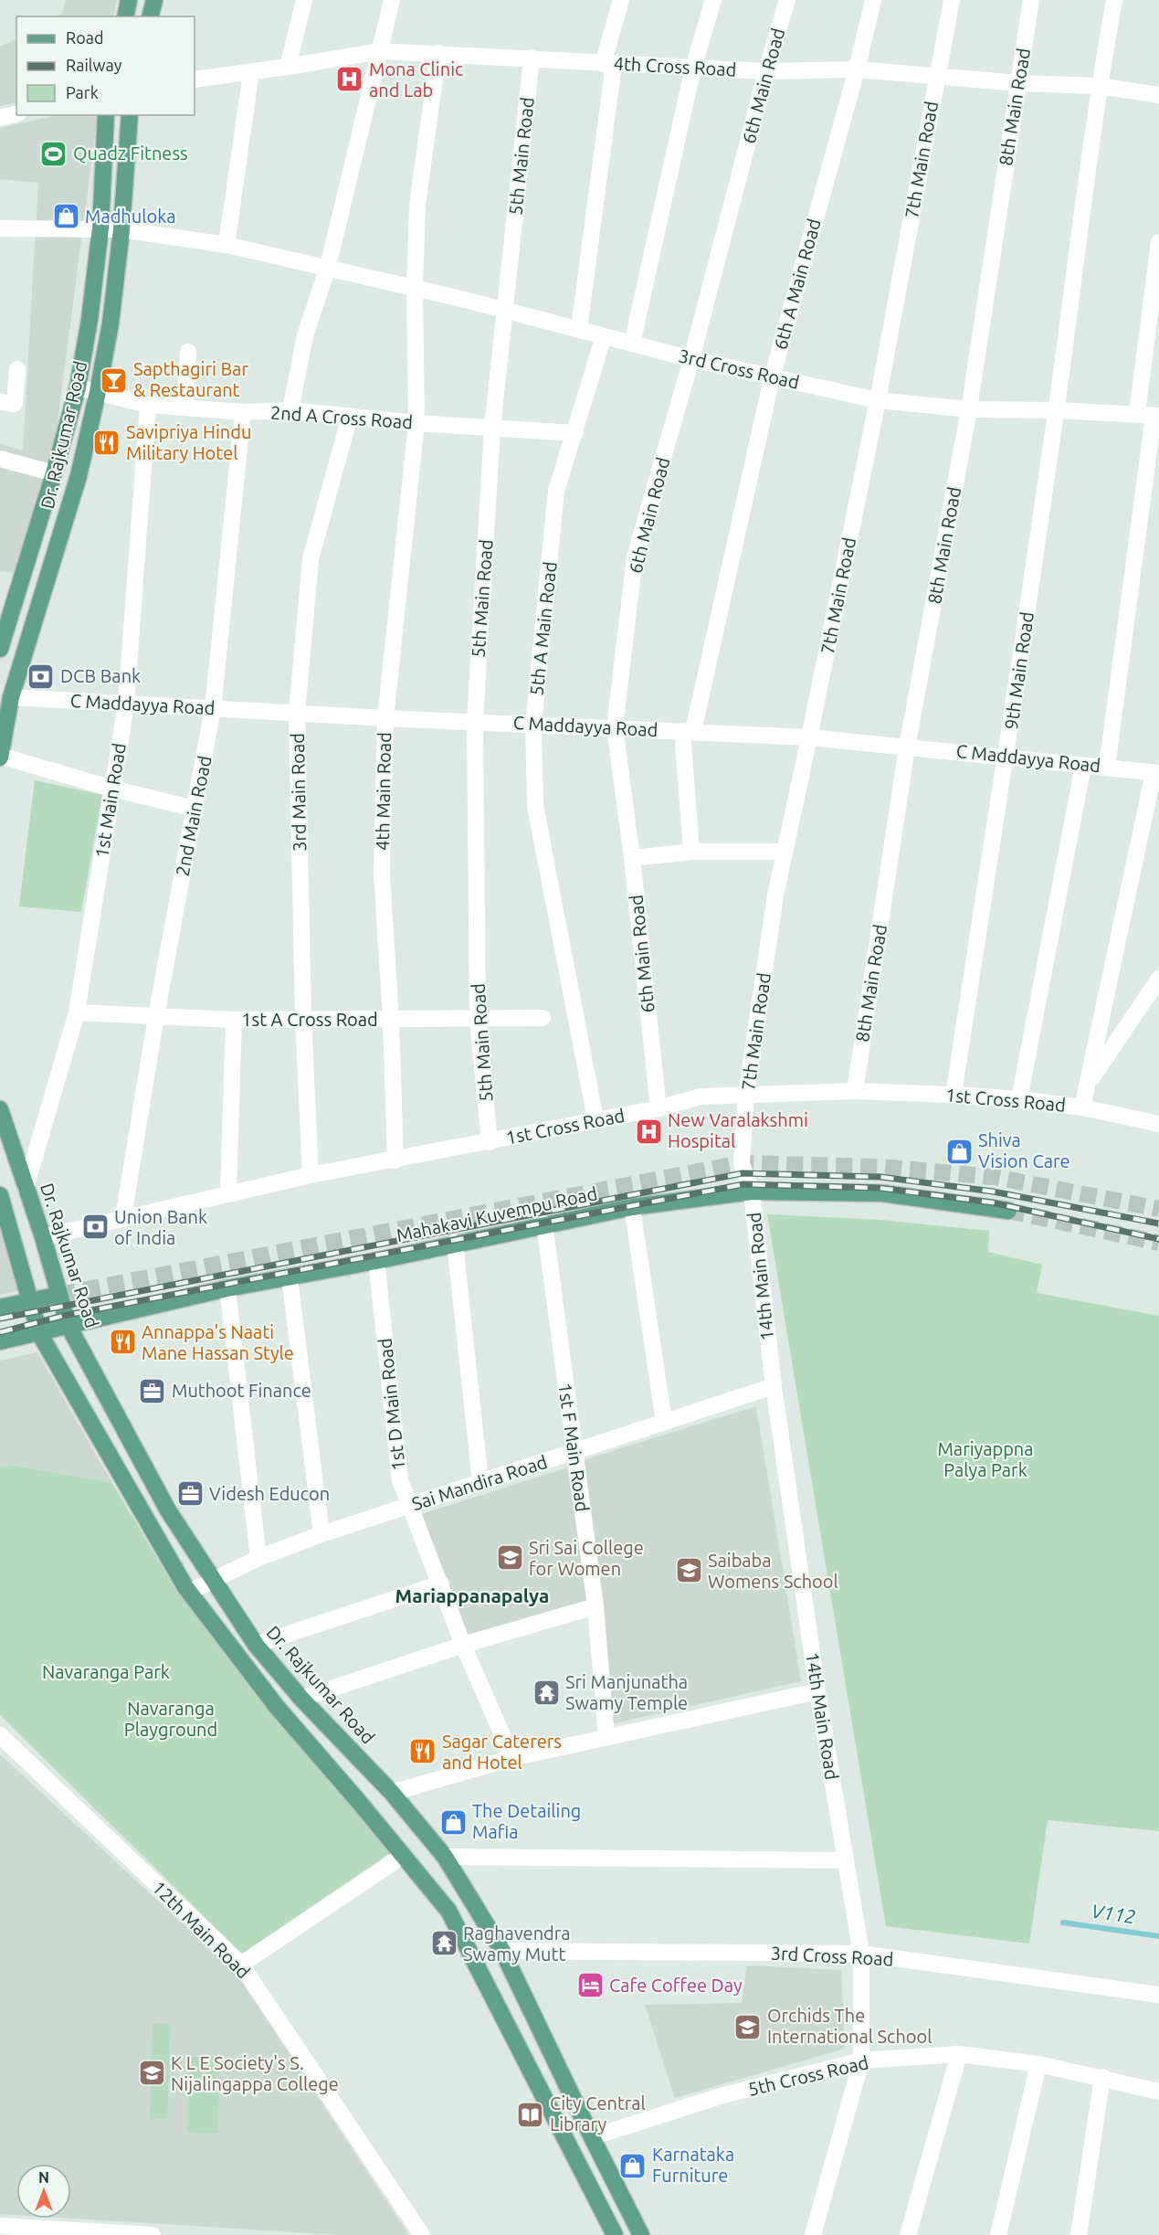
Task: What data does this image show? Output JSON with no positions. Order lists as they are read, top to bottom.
{
  "streets": {
    "main road": ["Dr. Rajkumar Road", "Mahakavi Kuvempu Road"],
    "street": [
      "4th Cross Road",
      "6th Main Road",
      "8th Main Road",
      "5th Main Road",
      "7th Main Road",
      "6th A Main Road",
      "3rd Cross Road",
      "2nd A Cross Road",
      "5th A Main Road",
      "9th Main Road",
      "C Maddayya Road",
      "4th Main Road",
      "3rd Main Road",
      "1st Main Road",
      "2nd Main Road",
      "1st A Cross Road",
      "1st Cross Road",
      "14th Main Road",
      "1st D Main Road",
      "1st F Main Road",
      "Sai Mandira Road",
      "12th Main Road",
      "5th Cross Road"
    ]
  },
  "crossings": [
    ["4th Cross Road", "6th Main Road"],
    ["4th Cross Road", "8th Main Road"],
    ["4th Cross Road", "5th Main Road"],
    ["4th Cross Road", "7th Main Road"],
    ["4th Cross Road", "6th A Main Road"],
    ["4th Cross Road", "9th Main Road"],
    ["4th Cross Road", "4th Main Road"],
    ["6th Main Road", "3rd Cross Road"],
    ["6th Main Road", "C Maddayya Road"],
    ["6th Main Road", "1st Cross Road"],
    ["8th Main Road", "3rd Cross Road"],
    ["8th Main Road", "C Maddayya Road"],
    ["8th Main Road", "1st Cross Road"],
    ["5th Main Road", "3rd Cross Road"],
    ["5th Main Road", "2nd A Cross Road"],
    ["5th Main Road", "C Maddayya Road"],
    ["5th Main Road", "1st A Cross Road"],
    ["5th Main Road", "1st Cross Road"],
    ["7th Main Road", "3rd Cross Road"],
    ["7th Main Road", "C Maddayya Road"],
    ["7th Main Road", "1st Cross Road"],
    ["7th Main Road", "Mahakavi Kuvempu Road"],
    ["7th Main Road", "14th Main Road"],
    ["6th A Main Road", "3rd Cross Road"],
    ["6th A Main Road", "C Maddayya Road"],
    ["3rd Cross Road", "Dr. Rajkumar Road"],
    ["3rd Cross Road", "5th A Main Road"],
    ["3rd Cross Road", "9th Main Road"],
    ["3rd Cross Road", "4th Main Road"],
    ["3rd Cross Road", "14th Main Road"],
    ["2nd A Cross Road", "Dr. Rajkumar Road"],
    ["2nd A Cross Road", "5th A Main Road"],
    ["2nd A Cross Road", "4th Main Road"],
    ["2nd A Cross Road", "3rd Main Road"],
    ["2nd A Cross Road", "1st Main Road"],
    ["2nd A Cross Road", "2nd Main Road"],
    ["Dr. Rajkumar Road", "C Maddayya Road"],
    ["Dr. Rajkumar Road", "1st Main Road"],
    ["Dr. Rajkumar Road", "1st Cross Road"],
    ["Dr. Rajkumar Road", "Mahakavi Kuvempu Road"],
    ["Dr. Rajkumar Road", "Sai Mandira Road"],
    ["Dr. Rajkumar Road", "5th Cross Road"],
    ["5th A Main Road", "C Maddayya Road"],
    ["5th A Main Road", "1st Cross Road"],
    ["9th Main Road", "C Maddayya Road"],
    ["9th Main Road", "1st Cross Road"],
    ["C Maddayya Road", "4th Main Road"],
    ["C Maddayya Road", "3rd Main Road"],
    ["C Maddayya Road", "1st Main Road"],
    ["C Maddayya Road", "2nd Main Road"],
    ["4th Main Road", "1st A Cross Road"],
    ["4th Main Road", "1st Cross Road"],
    ["3rd Main Road", "1st A Cross Road"],
    ["3rd Main Road", "1st Cross Road"],
    ["1st Main Road", "1st A Cross Road"],
    ["2nd Main Road", "1st A Cross Road"],
    ["2nd Main Road", "1st Cross Road"],
    ["Mahakavi Kuvempu Road", "14th Main Road"],
    ["Mahakavi Kuvempu Road", "1st D Main Road"],
    ["Mahakavi Kuvempu Road", "1st F Main Road"],
    ["14th Main Road", "Sai Mandira Road"],
    ["14th Main Road", "5th Cross Road"],
    ["1st D Main Road", "Sai Mandira Road"],
    ["1st F Main Road", "Sai Mandira Road"]
  ],
  "districts": ["Mariappanapalya"],
  "water": ["V112"],
  "parks": ["Mariyappna Palya Park", "Navaranga Park", "Navaranga Playground"],
  "places": {
    "hospital": ["Mona Clinic and Lab", "New Varalakshmi Hospital"],
    "sports": ["Quadz Fitness"],
    "shop": [
      "Madhuloka",
      "Shiva Vision Care",
      "The Detailing Mafia",
      "Karnataka Furniture"
    ],
    "bar": ["Sapthagiri Bar & Restaurant"],
    "restaurant": ["Savipriya Hindu Military Hotel", "Annappa's Naati Mane Hassan Style", "Sagar Caterers and Hotel"],
    "bank": ["DCB Bank", "Union Bank of India"],
    "office": ["Muthoot Finance", "Videsh Educon"],
    "school or university": [
      "Sri Sai College for Women",
      "Saibaba Womens School",
      "Orchids The International School",
      "K L E Society's S. Nijalingappa College"
    ],
    "temple": ["Sri Manjunatha Swamy Temple", "Raghavendra Swamy Mutt"],
    "hotel": ["Cafe Coffee Day"],
    "library": ["City Central Library"]
  },
  "legend": ["Road", "Railway", "Park"],
  "north": "top"
}
